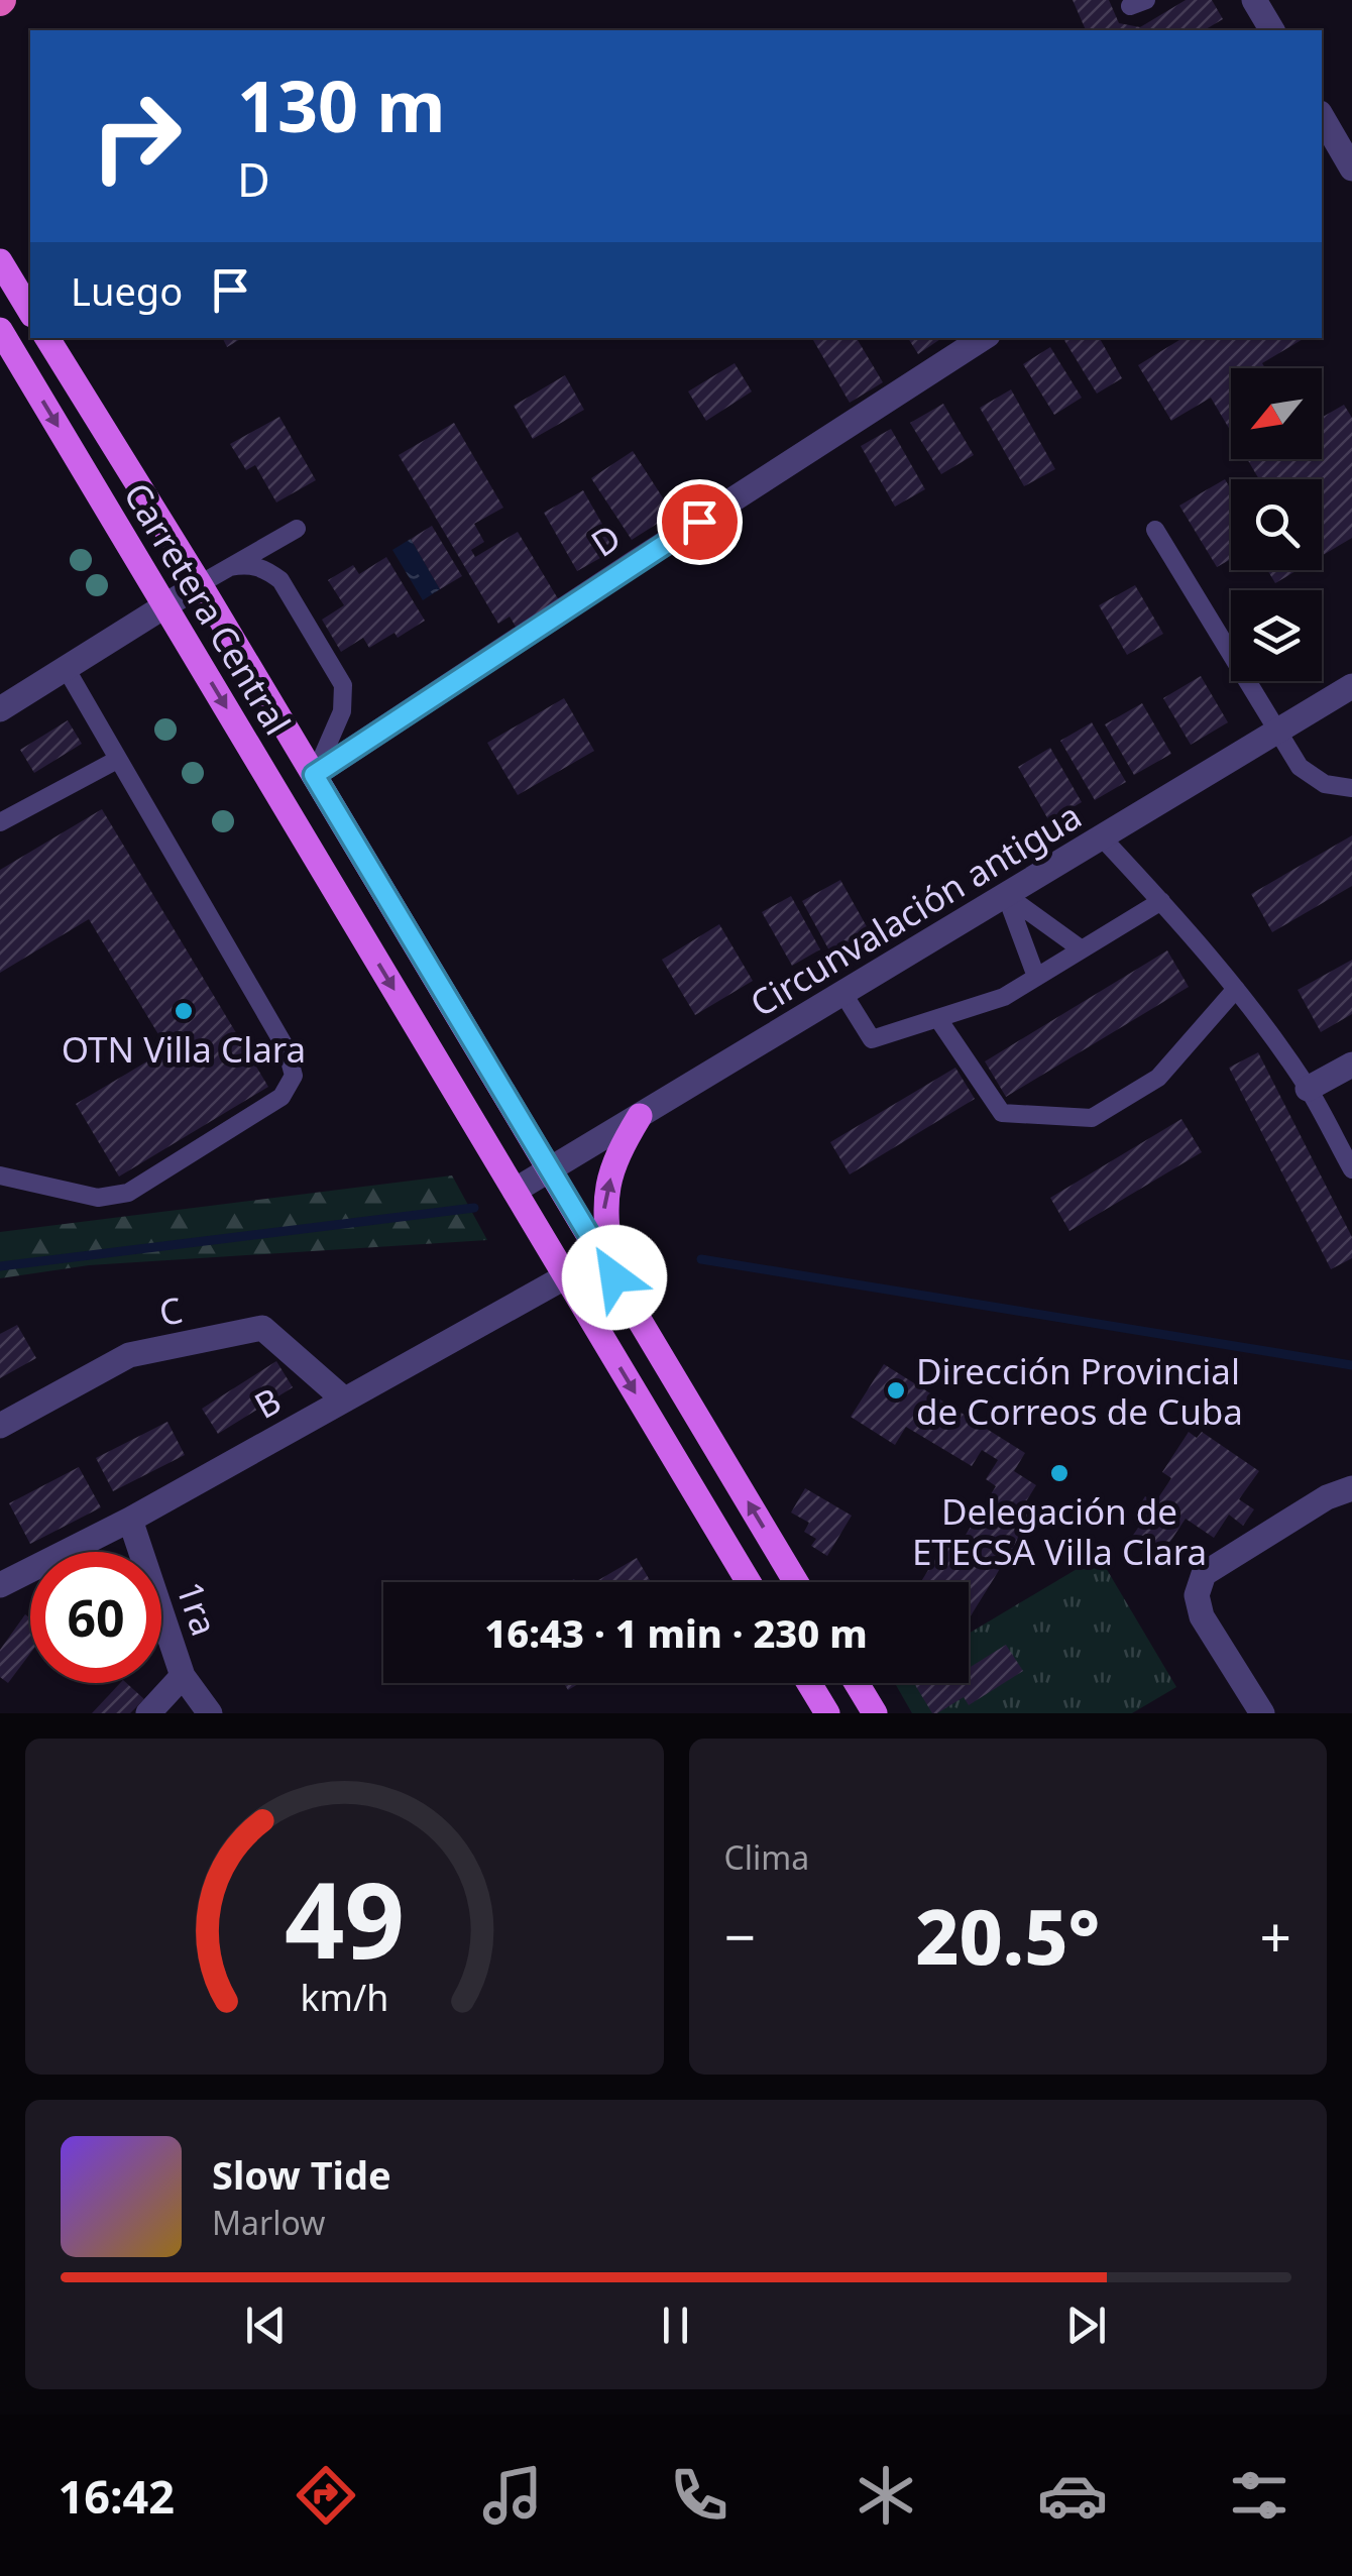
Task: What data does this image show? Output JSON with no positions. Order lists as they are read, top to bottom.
{
  "streets": {
    "main road": ["Carretera Central"],
    "street": [
      "D",
      "Circunvalación antigua",
      "C",
      "B",
      "1ra"
    ]
  },
  "crossings": [
    ["D", "Carretera Central"],
    ["Carretera Central", "Circunvalación antigua"],
    ["Carretera Central", "B"],
    ["C", "B"],
    ["B", "1ra"]
  ],
  "places": ["OTN Villa Clara", "Dirección Provincial de Correos de Cuba", "Delegación de ETECSA Villa Clara"],
  "north": "bottom left",
  "page": {
    "turn": ["130 m", "D"],
    "then": "Luego",
    "limit": "60",
    "trip": "16:43 · 1 min · 230 m",
    "tile": "Clima",
    "heat": ["−", "20.5°", "+"],
    "song": ["Slow Tide", "Marlow"],
    "tabs": "16:42",
    "gauge": ["49", "km/h"]
  }
}
